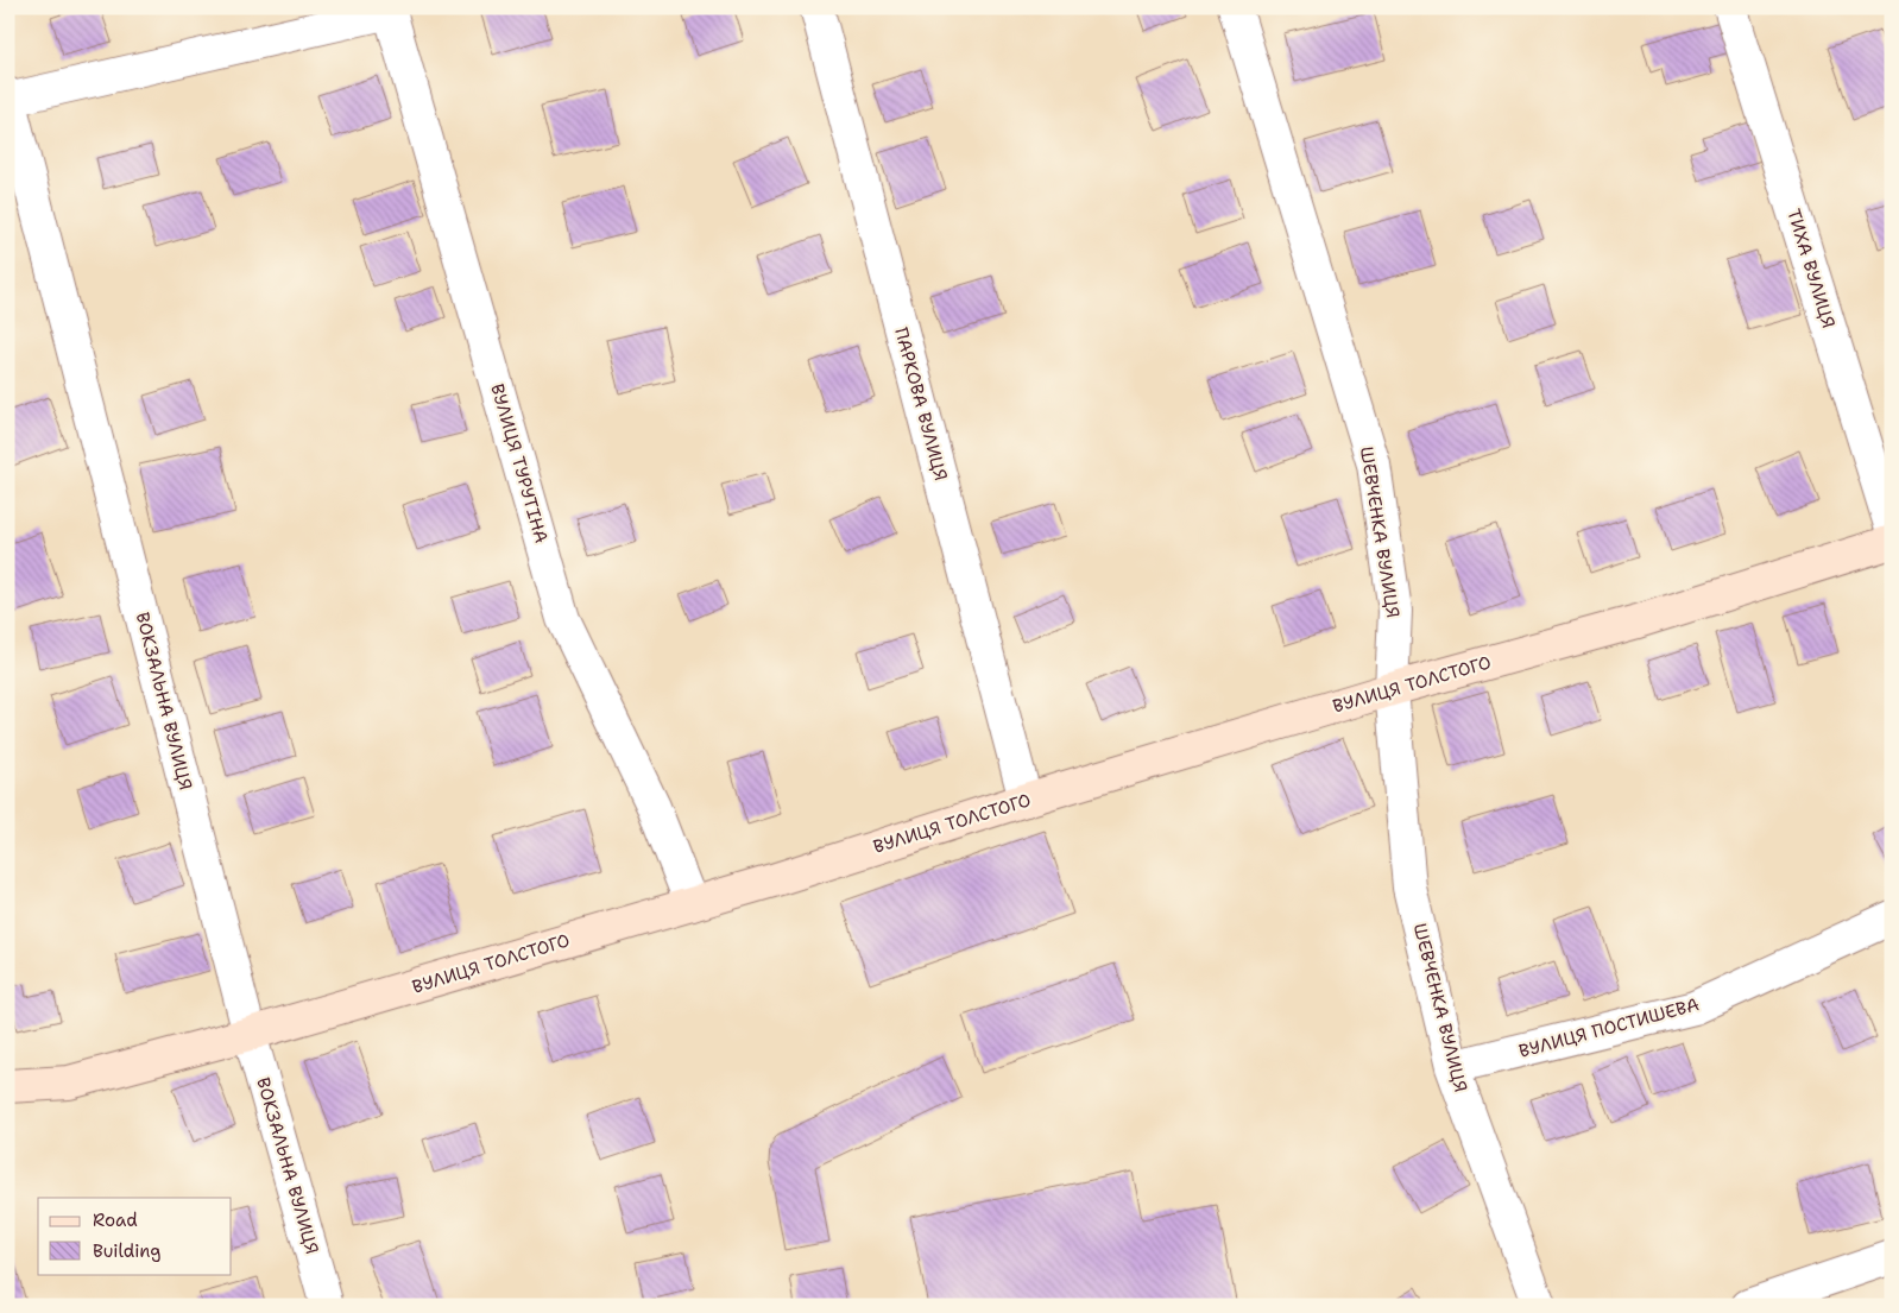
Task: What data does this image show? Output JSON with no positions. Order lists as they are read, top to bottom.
{
  "streets": {
    "street": [
      "ТИХА ВУЛИЦЯ",
      "ПАРКОВА ВУЛИЦЯ",
      "ВУЛИЦЯ ТУРУТІНА",
      "ШЕВЧЕНКА ВУЛИЦЯ",
      "ВУЛИЦЯ ТОЛСТОГО",
      "ВОКЗАЛЬНА ВУЛИЦЯ",
      "ВУЛИЦЯ ПОСТИШЕВА"
    ]
  },
  "crossings": [
    ["ПАРКОВА ВУЛИЦЯ", "ВУЛИЦЯ ТОЛСТОГО"],
    ["ВУЛИЦЯ ТУРУТІНА", "ВУЛИЦЯ ТОЛСТОГО"],
    ["ШЕВЧЕНКА ВУЛИЦЯ", "ВУЛИЦЯ ТОЛСТОГО"],
    ["ШЕВЧЕНКА ВУЛИЦЯ", "ВУЛИЦЯ ПОСТИШЕВА"],
    ["ВУЛИЦЯ ТОЛСТОГО", "ВОКЗАЛЬНА ВУЛИЦЯ"]
  ],
  "legend": ["Road", "Building"]
}
